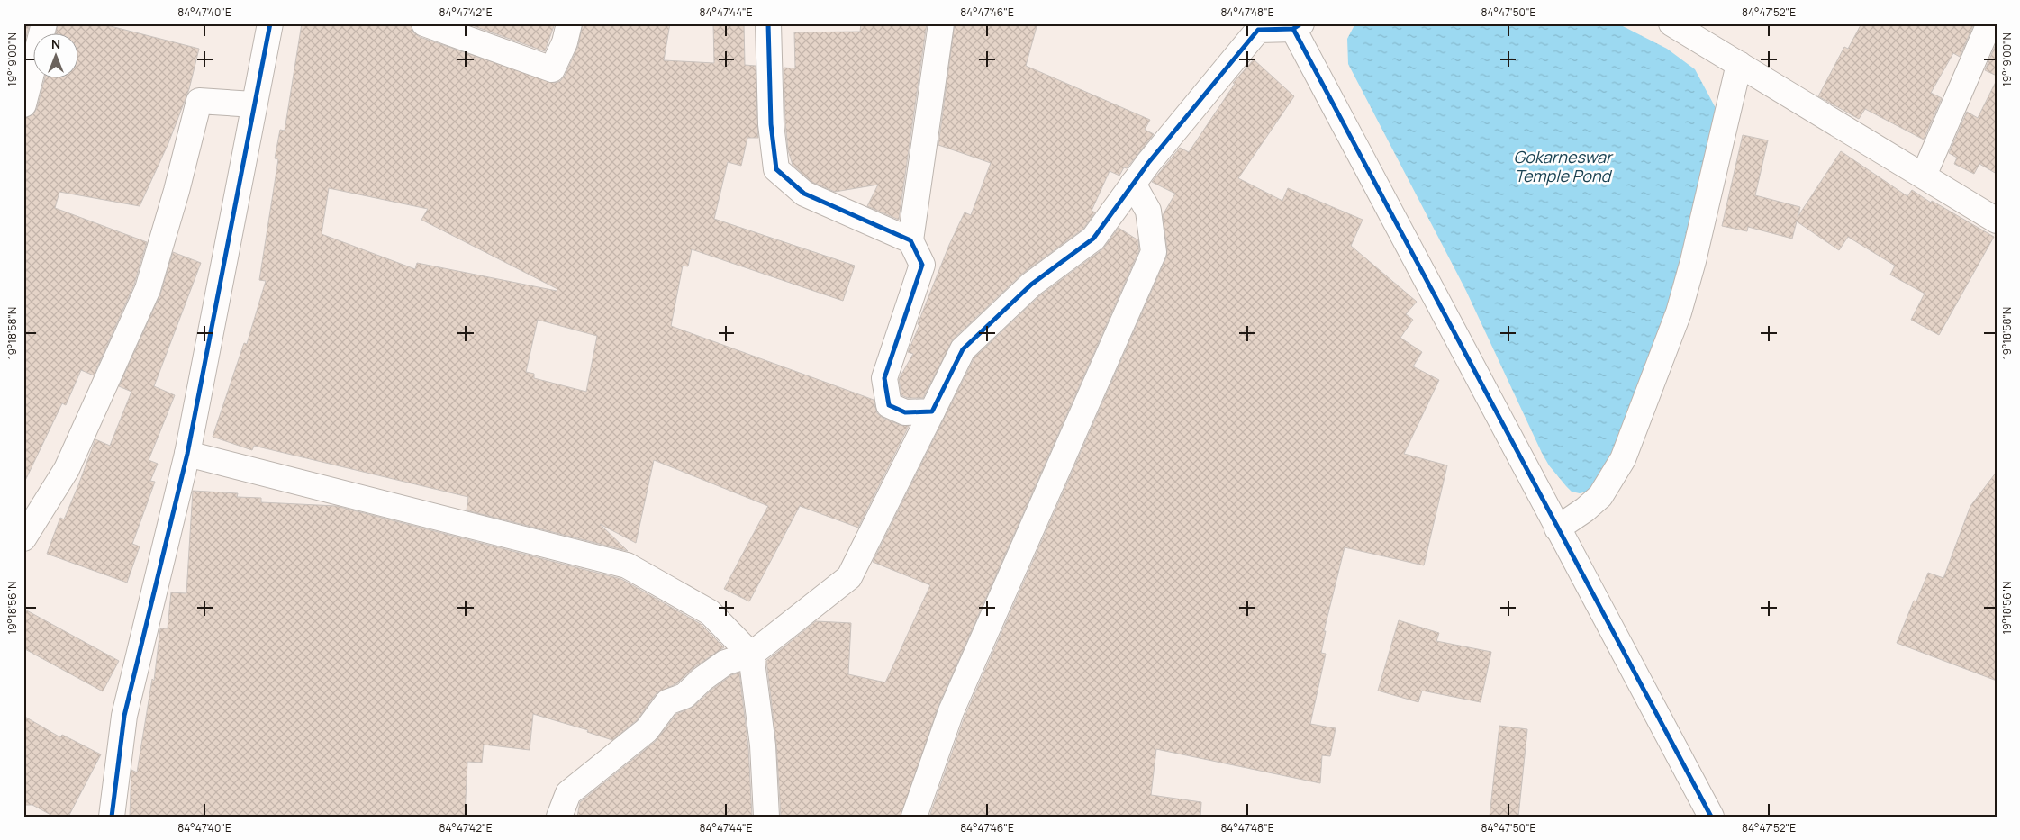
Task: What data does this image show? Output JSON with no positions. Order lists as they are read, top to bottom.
{
  "water": ["Gokarneswar Temple Pond"],
  "north": "top",
  "coordinates": [
    "84°47'40\"E",
    "84°47'42\"E",
    "84°47'44\"E",
    "84°47'46\"E",
    "84°47'48\"E",
    "84°47'50\"E",
    "84°47'52\"E",
    "19°19'00\"N",
    "19°18'58\"N",
    "19°18'56\"N"
  ]
}
